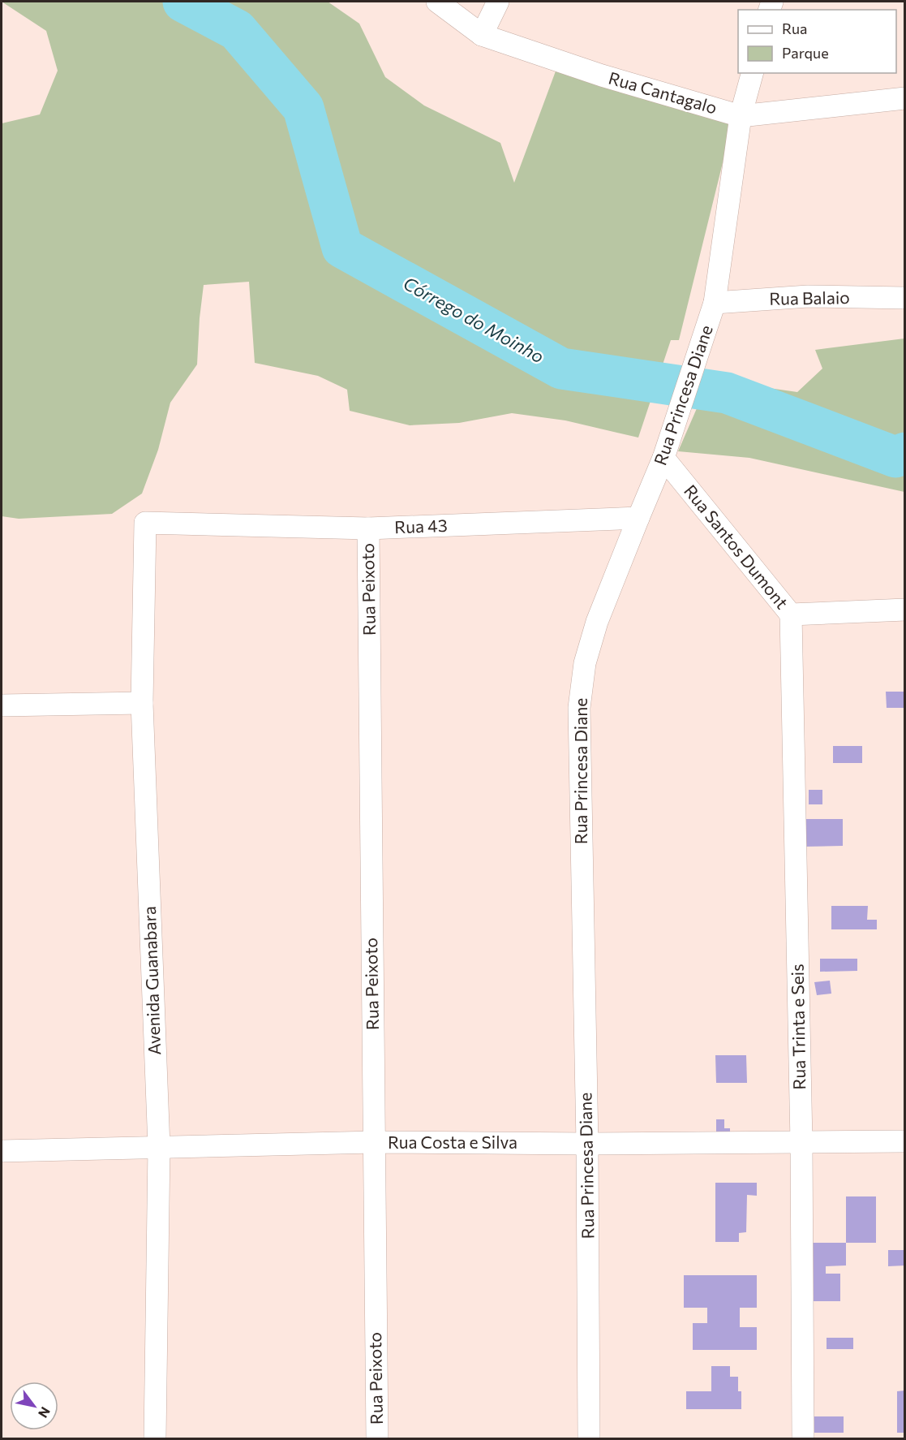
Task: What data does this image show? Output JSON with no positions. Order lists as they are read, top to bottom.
{
  "streets": {
    "street": [
      "Rua Cantagalo",
      "Rua Balaio",
      "Rua Princesa Diane",
      "Rua 43",
      "Rua Santos Dumont",
      "Rua Peixoto",
      "Avenida Guanabara",
      "Rua Trinta e Seis",
      "Rua Costa e Silva"
    ]
  },
  "crossings": [
    ["Rua Cantagalo", "Rua Princesa Diane"],
    ["Rua Balaio", "Rua Princesa Diane"],
    ["Rua Princesa Diane", "Rua 43"],
    ["Rua Princesa Diane", "Rua Santos Dumont"],
    ["Rua Princesa Diane", "Rua Costa e Silva"],
    ["Rua 43", "Rua Peixoto"],
    ["Rua 43", "Avenida Guanabara"],
    ["Rua Santos Dumont", "Rua Trinta e Seis"],
    ["Rua Peixoto", "Rua Costa e Silva"],
    ["Avenida Guanabara", "Rua Costa e Silva"],
    ["Rua Trinta e Seis", "Rua Costa e Silva"]
  ],
  "water": ["Córrego do Moinho"],
  "legend": ["Rua", "Parque"],
  "north": "bottom right"
}
